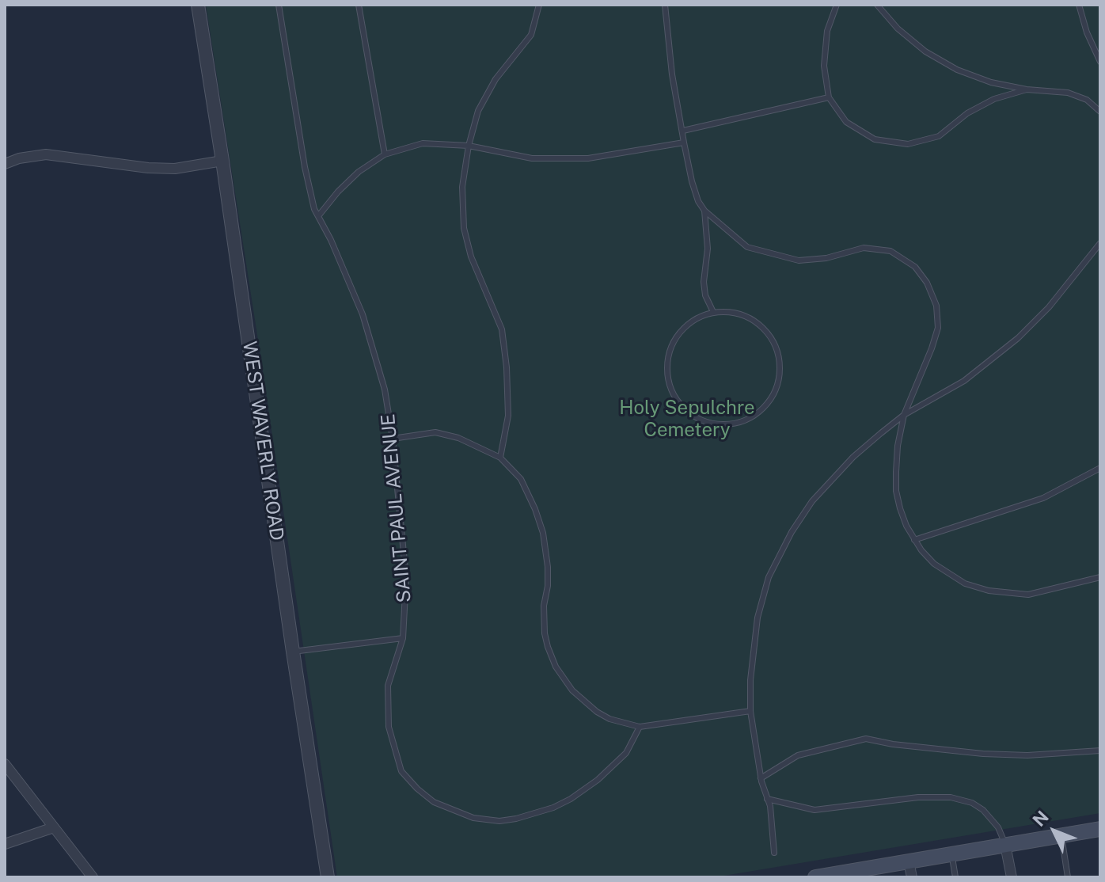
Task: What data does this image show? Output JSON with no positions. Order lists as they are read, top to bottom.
{
  "streets": {
    "street": ["WEST WAVERLY ROAD"],
    "lane": ["SAINT PAUL AVENUE"]
  },
  "parks": ["Holy Sepulchre Cemetery"],
  "north": "top left"
}
